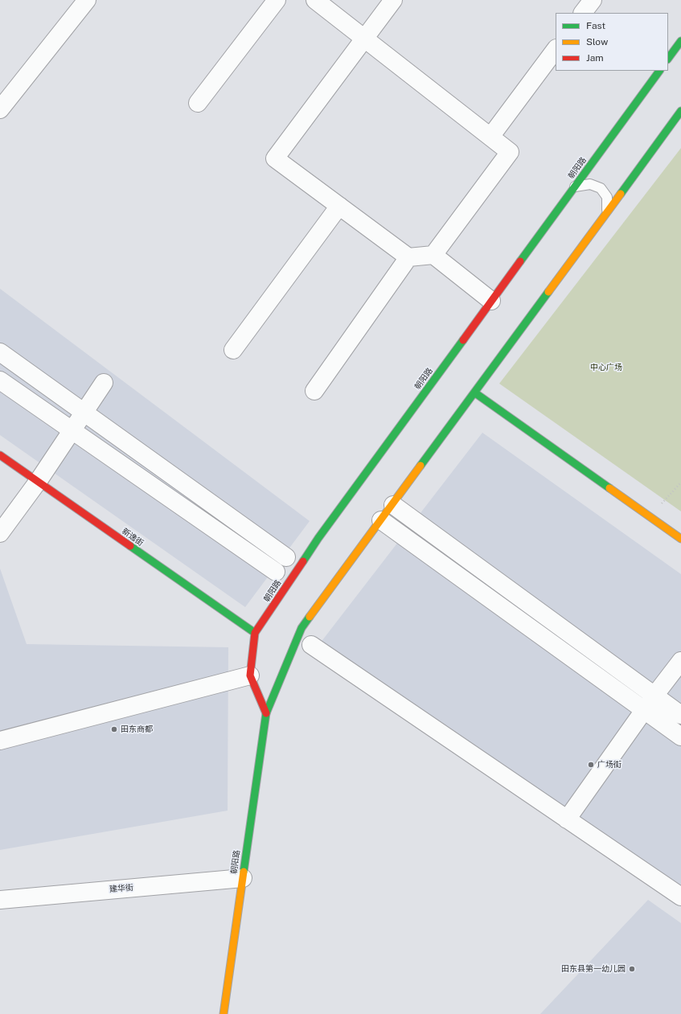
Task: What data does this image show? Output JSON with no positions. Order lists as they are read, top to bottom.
{
  "streets": {
    "main road": ["朝阳路", "新逸街"],
    "street": ["建华街"]
  },
  "crossings": [
    ["朝阳路", "新逸街"],
    ["朝阳路", "建华街"]
  ],
  "parks": ["中心广场"],
  "places": ["田东商都", "广场街", "田东县第一幼儿园"],
  "legend": ["Fast", "Slow", "Jam"]
}
